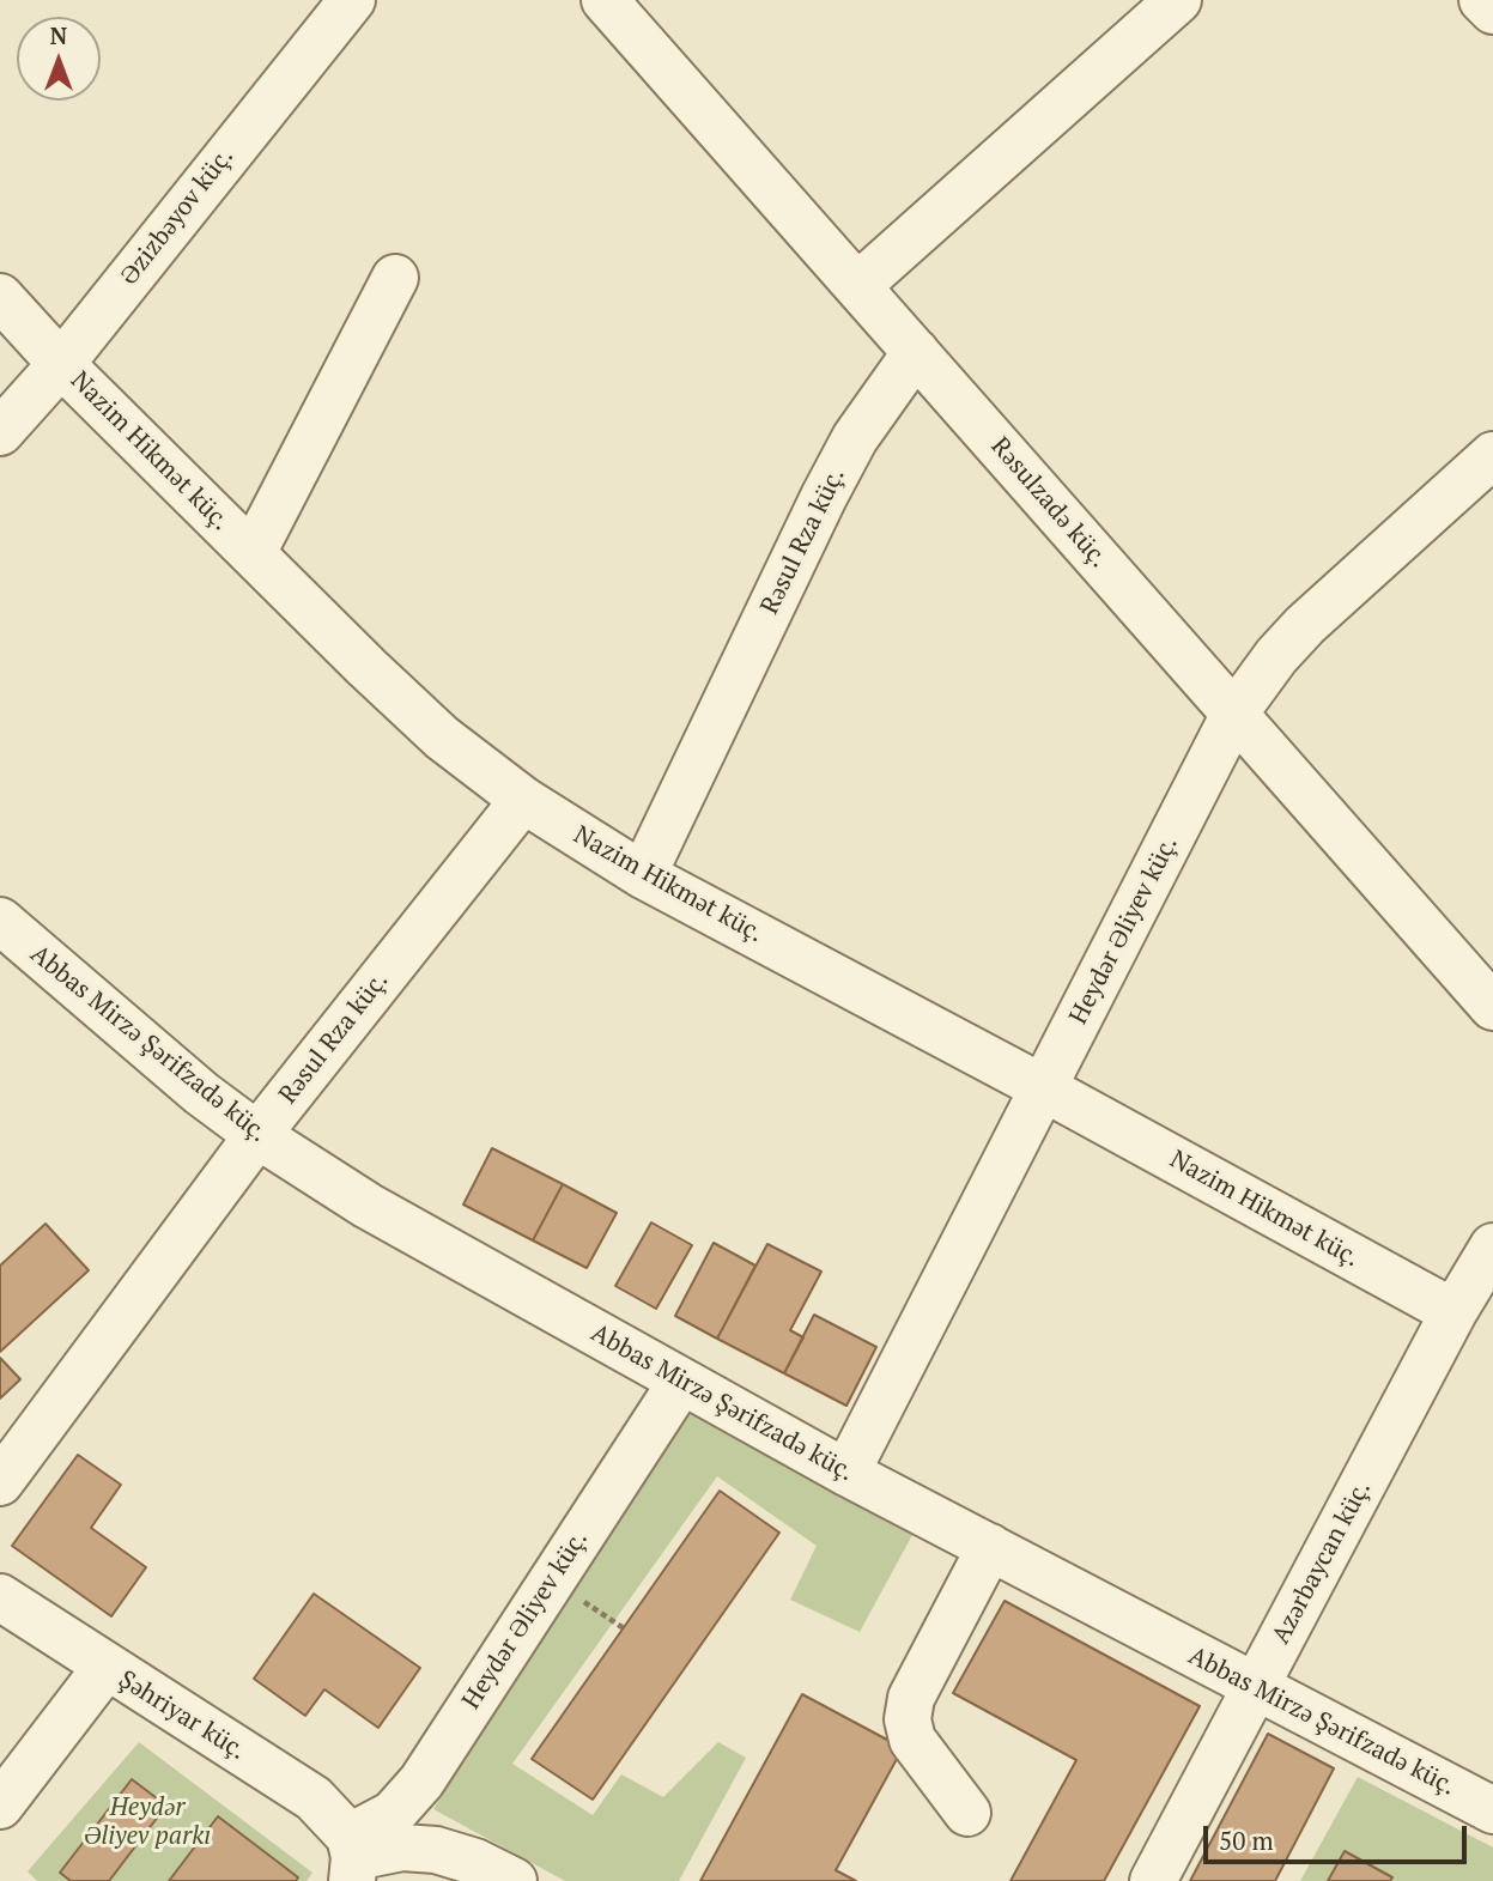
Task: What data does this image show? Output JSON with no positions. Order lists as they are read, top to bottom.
{
  "streets": {
    "street": [
      "Əzizbəyov küç.",
      "Nazim Hikmət küç.",
      "Rəsulzadə küç.",
      "Rəsul Rza küç.",
      "Heydər Əliyev küç.",
      "Abbas Mirzə Şərifzadə küç.",
      "Azərbaycan küç.",
      "Şəhriyar küç."
    ]
  },
  "crossings": [
    ["Əzizbəyov küç.", "Nazim Hikmət küç."],
    ["Nazim Hikmət küç.", "Rəsul Rza küç."],
    ["Nazim Hikmət küç.", "Heydər Əliyev küç."],
    ["Nazim Hikmət küç.", "Azərbaycan küç."],
    ["Rəsulzadə küç.", "Rəsul Rza küç."],
    ["Rəsulzadə küç.", "Heydər Əliyev küç."],
    ["Rəsul Rza küç.", "Abbas Mirzə Şərifzadə küç."],
    ["Heydər Əliyev küç.", "Abbas Mirzə Şərifzadə küç."],
    ["Heydər Əliyev küç.", "Şəhriyar küç."],
    ["Abbas Mirzə Şərifzadə küç.", "Azərbaycan küç."]
  ],
  "parks": ["Heydər Əliyev parkı"],
  "scale_bar": "50 m",
  "north": "top"
}
